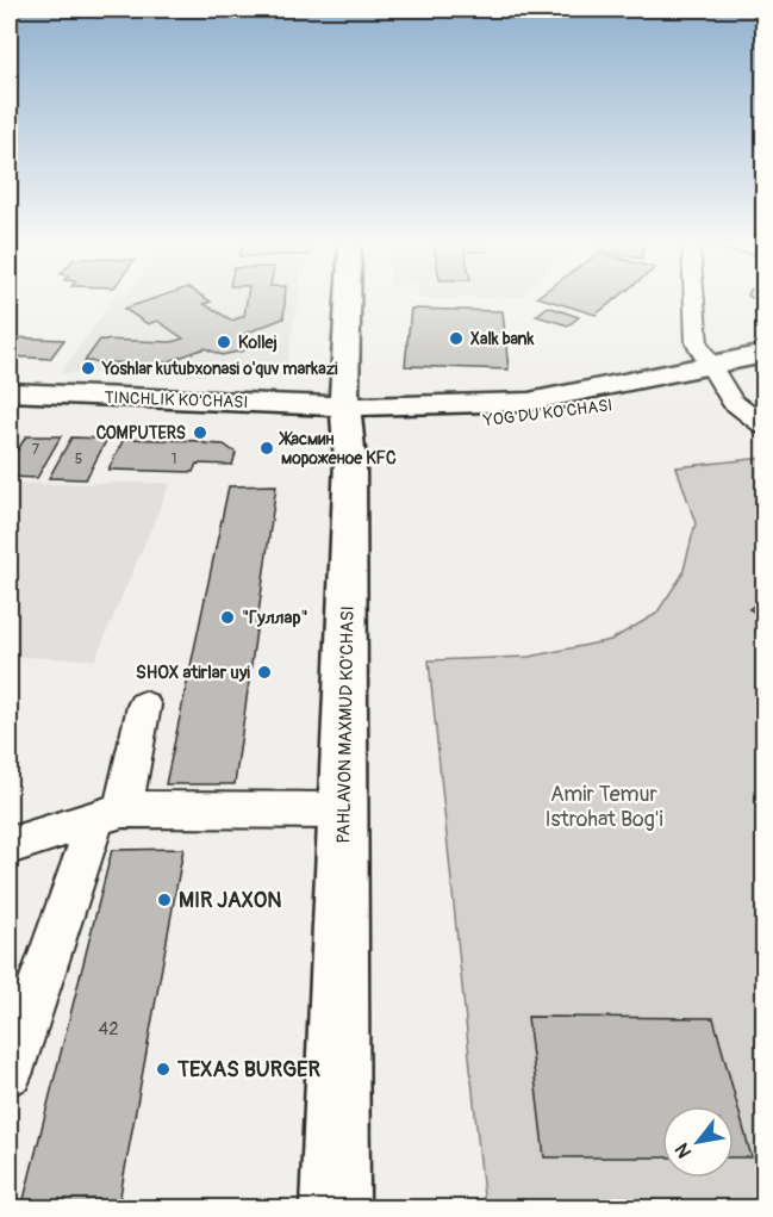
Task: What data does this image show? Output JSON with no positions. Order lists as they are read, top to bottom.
{
  "streets": {
    "main road": ["TINCHLIK KO'CHASI", "YOG'DU KO'CHASI", "PAHLAVON MAXMUD KO'CHASI"]
  },
  "crossings": [
    ["TINCHLIK KO'CHASI", "YOG'DU KO'CHASI"],
    ["TINCHLIK KO'CHASI", "PAHLAVON MAXMUD KO'CHASI"],
    ["YOG'DU KO'CHASI", "PAHLAVON MAXMUD KO'CHASI"]
  ],
  "parks": ["Amir Temur Istrohat Bog'i"],
  "places": [
    "Xalk bank",
    "Kollej",
    "Yoshlar kutubxonasi o'quv markazi",
    "COMPUTERS",
    "Жасмин мороженое KFC",
    "\"Гуллар\"",
    "SHOX atirlar uyi",
    "MIR JAXON",
    "TEXAS BURGER"
  ],
  "house_numbers": [
    "7",
    "5",
    "1",
    "42"
  ],
  "north": "bottom left"
}
